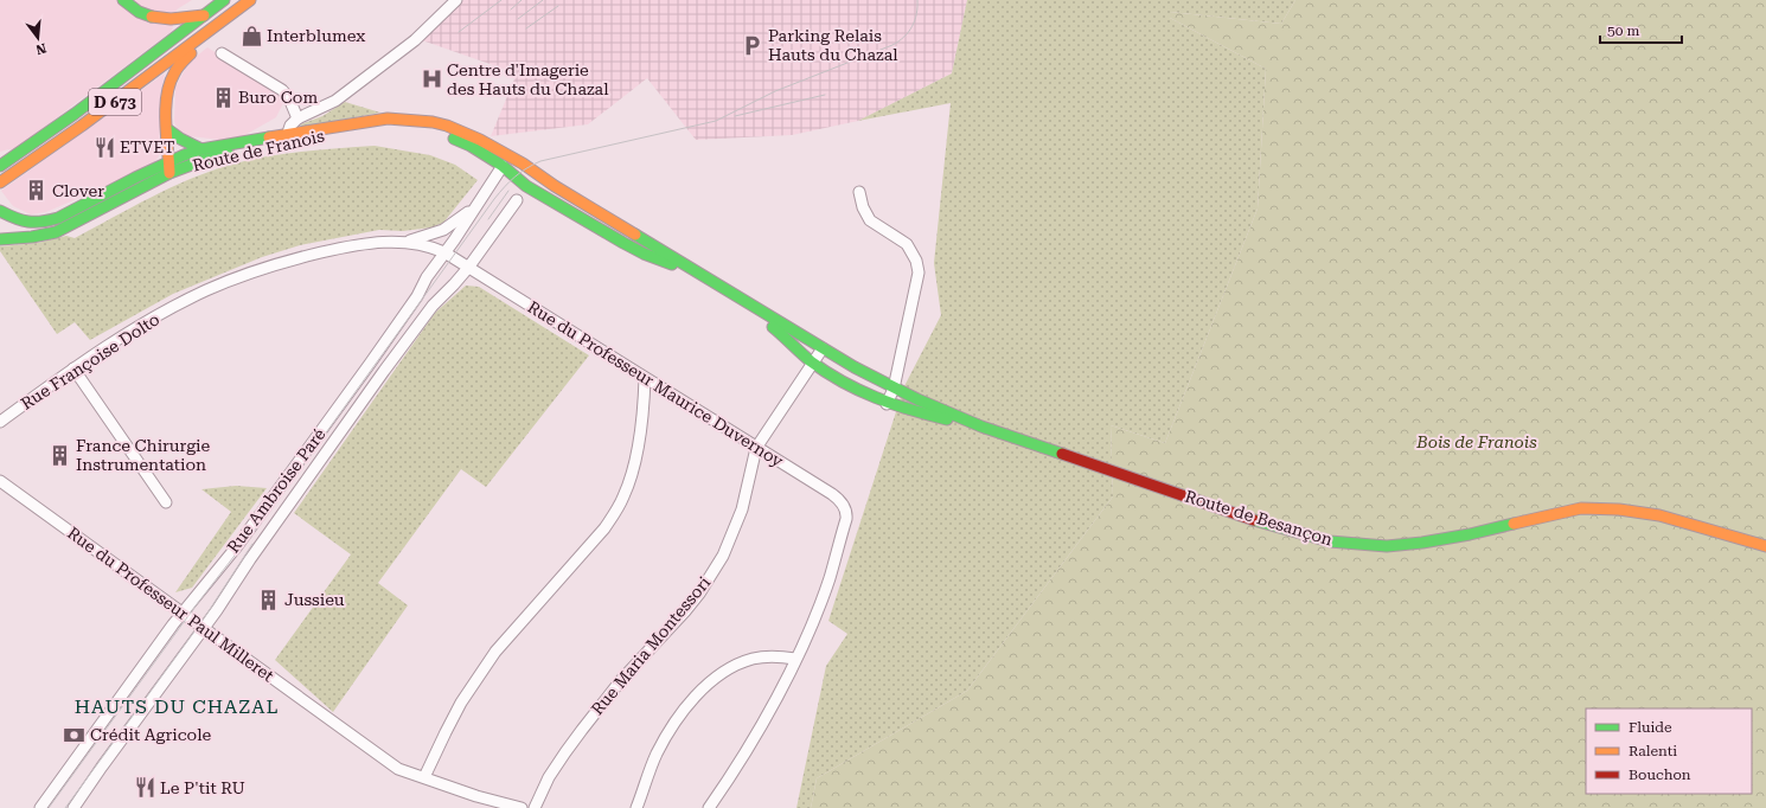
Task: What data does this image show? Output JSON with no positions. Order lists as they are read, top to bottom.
{
  "streets": {
    "main road": ["D 673", "Route de Franois", "Route de Besançon"],
    "street": [
      "Rue Françoise Dolto",
      "Rue du Professeur Maurice Duvernoy",
      "Rue Ambroise Paré",
      "Rue du Professeur Paul Milleret",
      "Rue Maria Montessori"
    ]
  },
  "crossings": [
    ["Route de Franois", "Rue Ambroise Paré"],
    ["Route de Franois", "Route de Besançon"],
    ["Rue Françoise Dolto", "Rue du Professeur Maurice Duvernoy"],
    ["Rue Françoise Dolto", "Rue Ambroise Paré"],
    ["Rue du Professeur Maurice Duvernoy", "Rue Ambroise Paré"],
    ["Rue du Professeur Maurice Duvernoy", "Rue Maria Montessori"],
    ["Rue Ambroise Paré", "Rue du Professeur Paul Milleret"]
  ],
  "districts": ["HAUTS DU CHAZAL"],
  "parks": ["Bois de Franois"],
  "places": {
    "shop": ["Interblumex"],
    "parking": ["Parking Relais Hauts du Chazal"],
    "hospital": ["Centre d'Imagerie des Hauts du Chazal"],
    "building": [
      "Buro Com",
      "Clover",
      "France Chirurgie Instrumentation",
      "Jussieu"
    ],
    "restaurant": ["ETVET", "Le P'tit RU"],
    "bank": ["Crédit Agricole"]
  },
  "legend": ["Fluide", "Ralenti", "Bouchon"],
  "scale_bar": "50 m",
  "north": "bottom"
}
